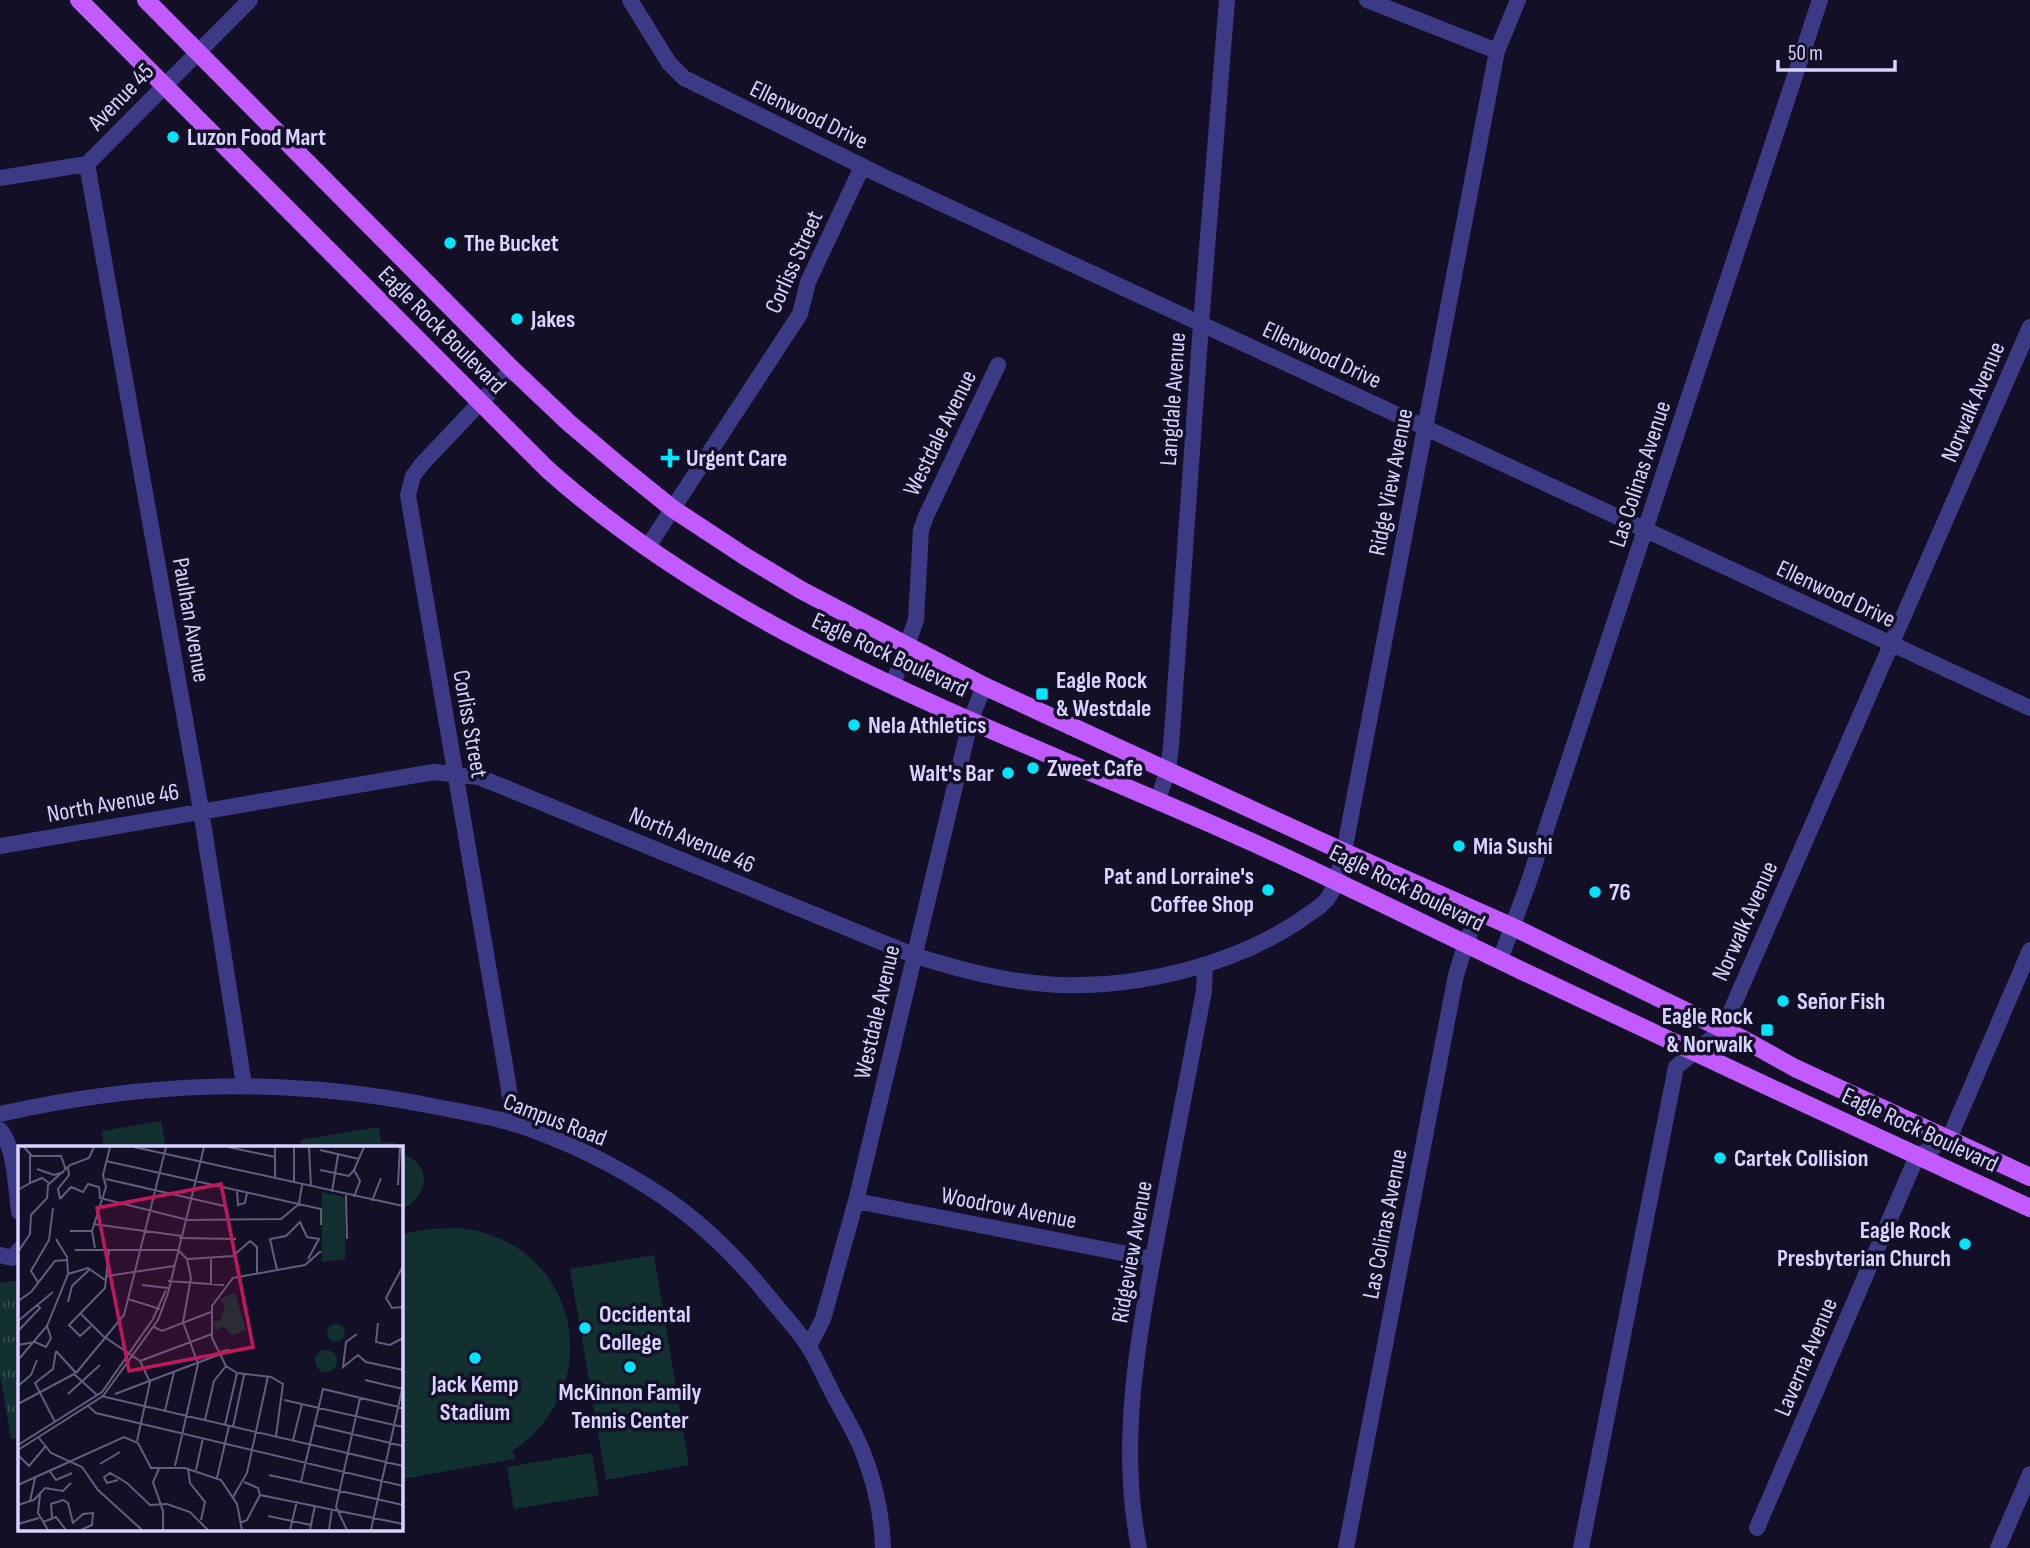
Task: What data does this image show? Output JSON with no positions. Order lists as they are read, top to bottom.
{
  "streets": {
    "main road": ["Eagle Rock Boulevard"],
    "street": [
      "Avenue 45",
      "Ellenwood Drive",
      "Corliss Street",
      "Langdale Avenue",
      "Norwalk Avenue",
      "Westdale Avenue",
      "Las Colinas Avenue",
      "Ridge View Avenue",
      "Paulhan Avenue",
      "North Avenue 46",
      "Campus Road",
      "Woodrow Avenue",
      "Ridgeview Avenue",
      "Laverna Avenue"
    ]
  },
  "crossings": [
    ["Avenue 45", "Eagle Rock Boulevard"],
    ["Avenue 45", "Paulhan Avenue"],
    ["Ellenwood Drive", "Corliss Street"],
    ["Ellenwood Drive", "Langdale Avenue"],
    ["Ellenwood Drive", "Norwalk Avenue"],
    ["Ellenwood Drive", "Las Colinas Avenue"],
    ["Ellenwood Drive", "Ridge View Avenue"],
    ["Corliss Street", "Eagle Rock Boulevard"],
    ["Corliss Street", "North Avenue 46"],
    ["Corliss Street", "Campus Road"],
    ["Eagle Rock Boulevard", "Langdale Avenue"],
    ["Eagle Rock Boulevard", "Norwalk Avenue"],
    ["Eagle Rock Boulevard", "Westdale Avenue"],
    ["Eagle Rock Boulevard", "Las Colinas Avenue"],
    ["Eagle Rock Boulevard", "Ridge View Avenue"],
    ["Eagle Rock Boulevard", "North Avenue 46"],
    ["Eagle Rock Boulevard", "Laverna Avenue"],
    ["Westdale Avenue", "North Avenue 46"],
    ["Westdale Avenue", "Campus Road"],
    ["Westdale Avenue", "Woodrow Avenue"],
    ["Paulhan Avenue", "North Avenue 46"],
    ["Paulhan Avenue", "Campus Road"],
    ["North Avenue 46", "Ridgeview Avenue"],
    ["Woodrow Avenue", "Ridgeview Avenue"]
  ],
  "places": {
    "other": [
      "Luzon Food Mart",
      "The Bucket",
      "Jakes",
      "Nela Athletics",
      "Zweet Cafe",
      "Walt's Bar",
      "Mia Sushi",
      "Pat and Lorraine's Coffee Shop",
      "76",
      "Señor Fish",
      "Cartek Collision",
      "Eagle Rock Presbyterian Church",
      "Occidental College",
      "Jack Kemp Stadium",
      "McKinnon Family Tennis Center"
    ],
    "health": ["Urgent Care"],
    "transit": ["Eagle Rock & Westdale", "Eagle Rock & Norwalk"]
  },
  "scale_bar": "50 m"
}
